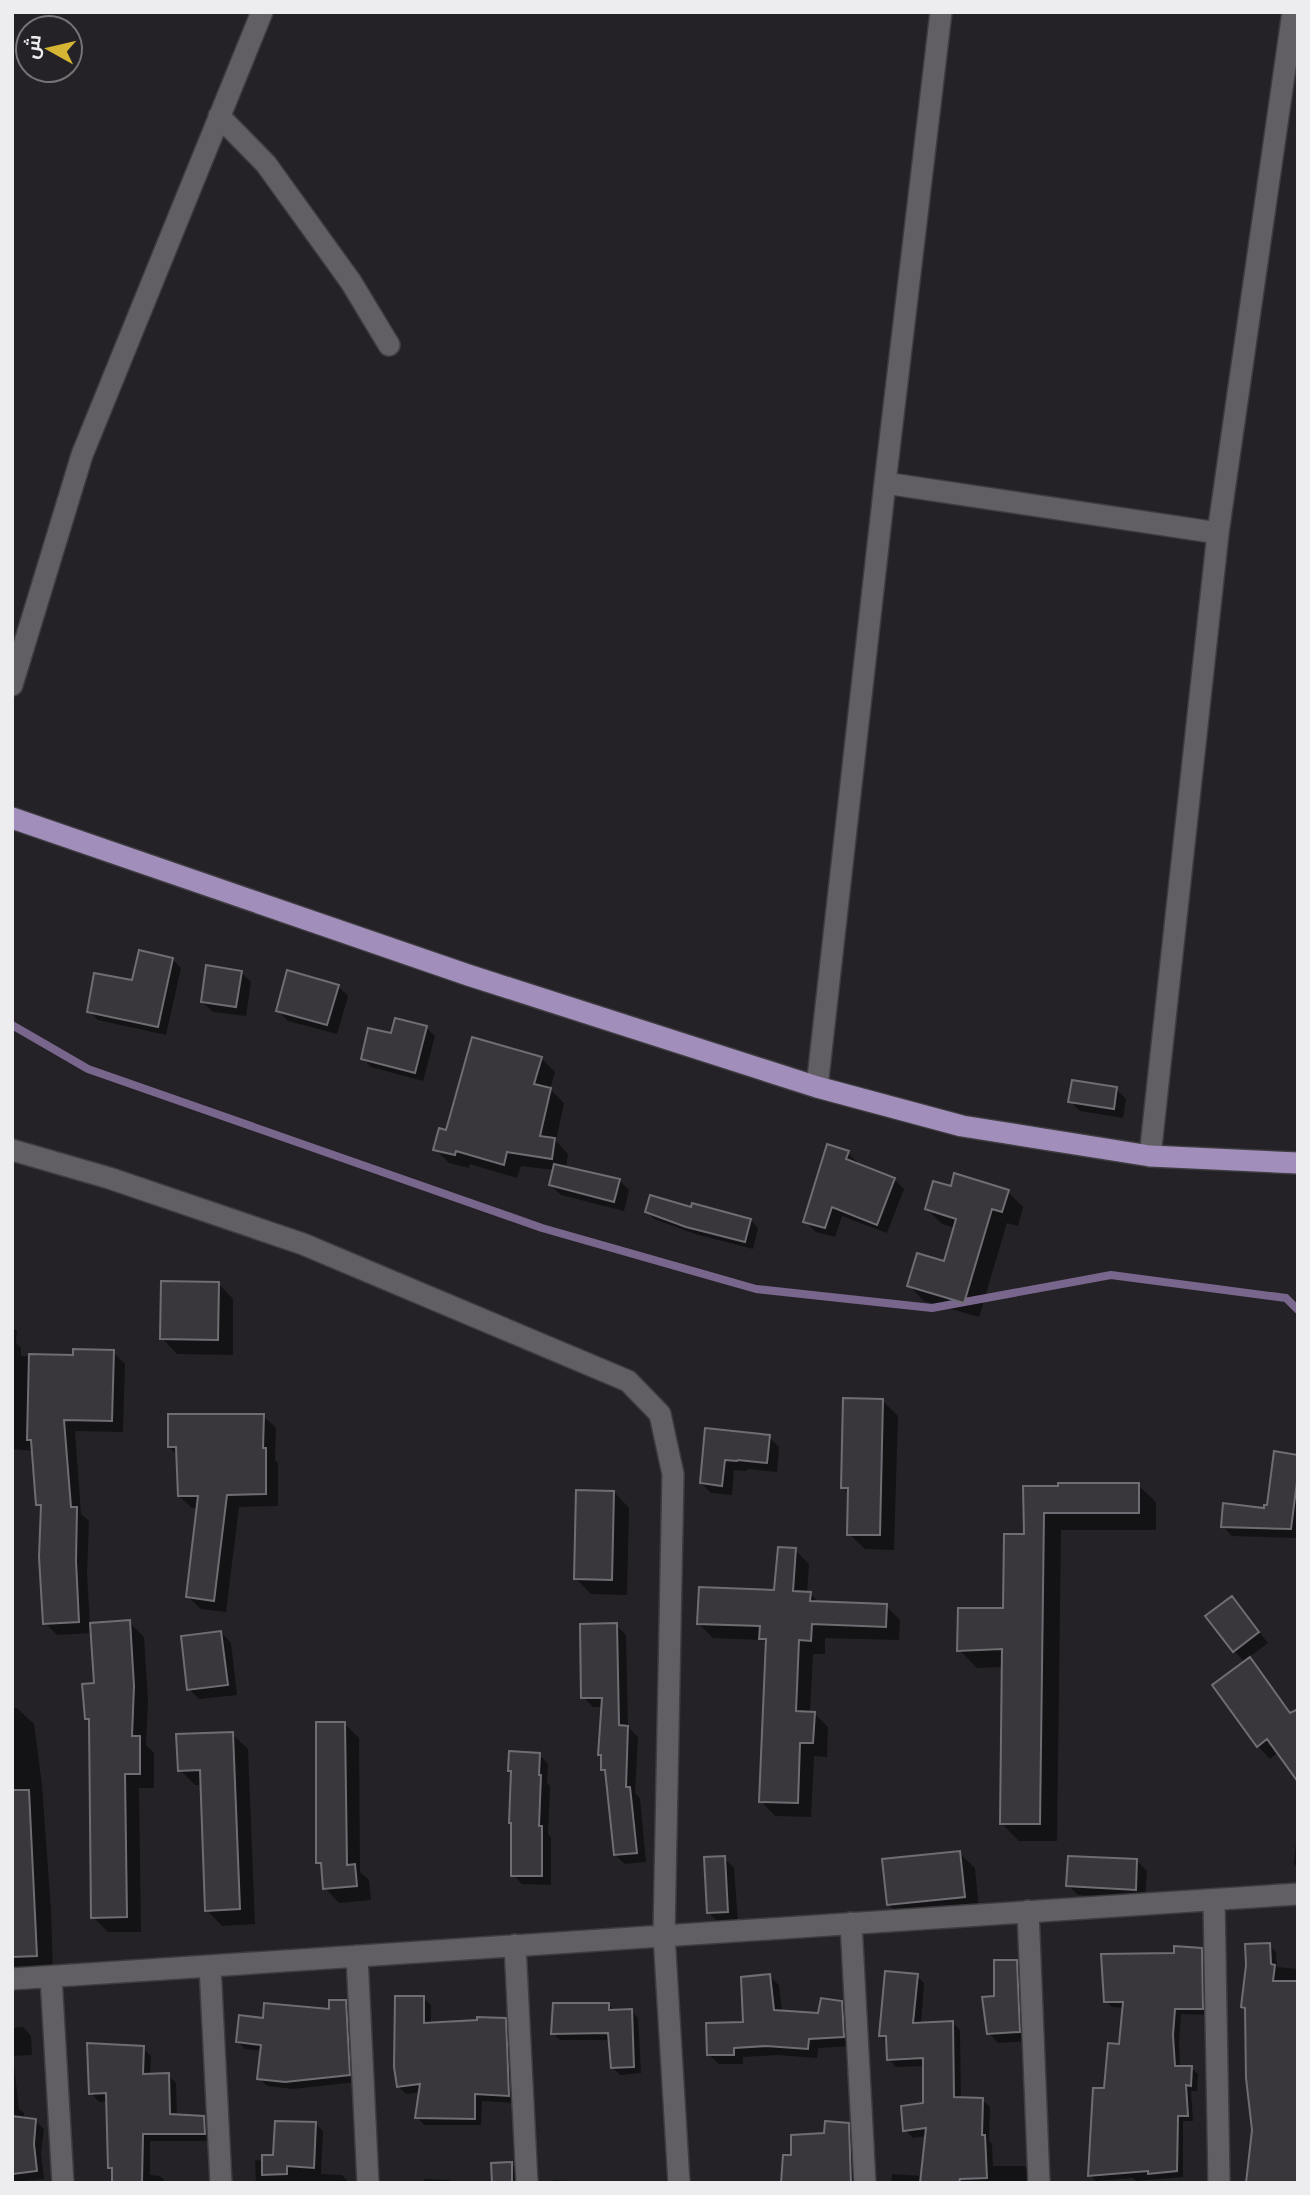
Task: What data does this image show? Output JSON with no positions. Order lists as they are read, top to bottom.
{
  "north": "left"
}
